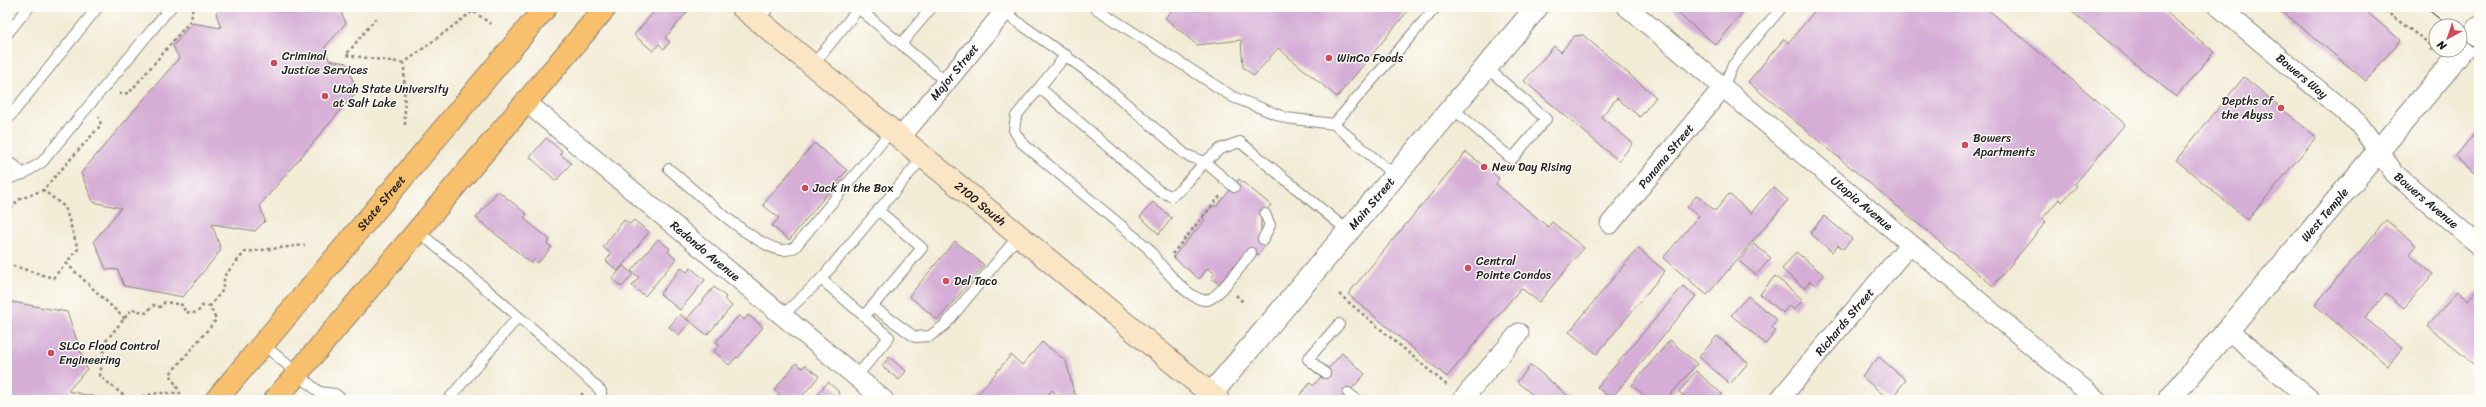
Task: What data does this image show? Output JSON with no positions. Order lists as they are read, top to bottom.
{
  "streets": {
    "main road": ["State Street", "2100 South"],
    "street": [
      "Major Street",
      "Bowers Way",
      "Panama Street",
      "Bowers Avenue",
      "Main Street",
      "Utopia Avenue",
      "West Temple",
      "Redondo Avenue",
      "Richards Street"
    ]
  },
  "crossings": [
    ["Major Street", "2100 South"],
    ["Bowers Way", "Bowers Avenue"],
    ["Bowers Way", "West Temple"],
    ["Panama Street", "Utopia Avenue"],
    ["Bowers Avenue", "West Temple"],
    ["2100 South", "Main Street"],
    ["Utopia Avenue", "Richards Street"]
  ],
  "places": [
    "WinCo Foods",
    "Criminal Justice Services",
    "Utah State University at Salt Lake",
    "Depths of the Abyss",
    "Bowers Apartments",
    "New Day Rising",
    "Jack in the Box",
    "Central Pointe Condos",
    "Del Taco",
    "SLCo Flood Control Engineering"
  ],
  "north": "bottom left"
}
